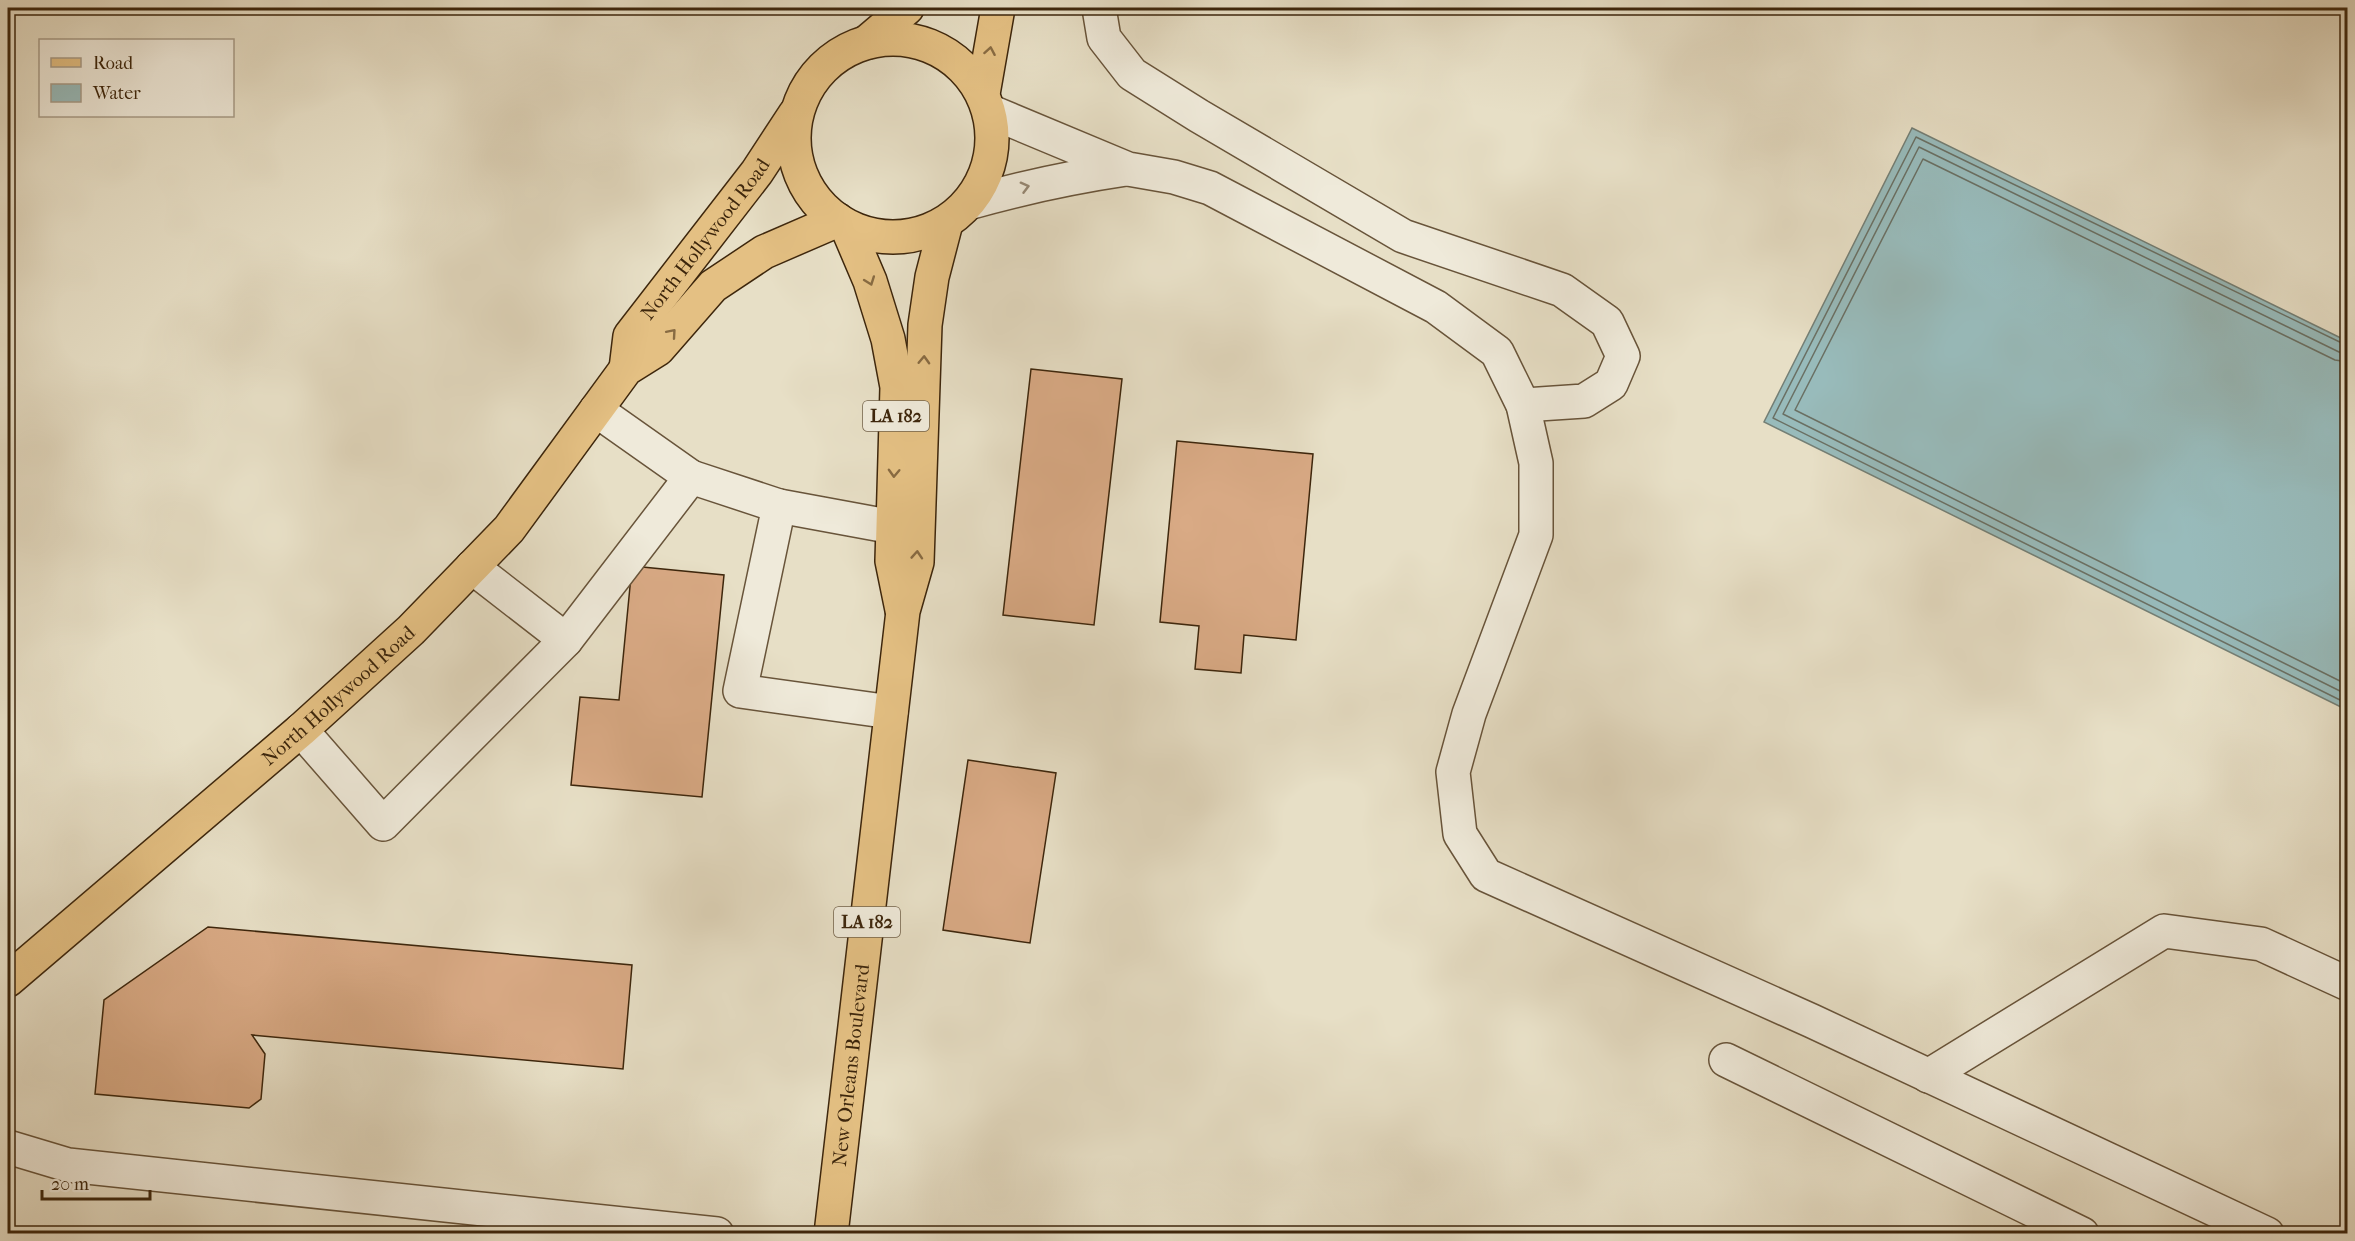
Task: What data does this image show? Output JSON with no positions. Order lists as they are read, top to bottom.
{
  "streets": {
    "main road": ["North Hollywood Road", "LA 182", "New Orleans Boulevard"]
  },
  "crossings": [
    ["North Hollywood Road", "New Orleans Boulevard"]
  ],
  "legend": ["Road", "Water"],
  "scale_bar": "20 m"
}
